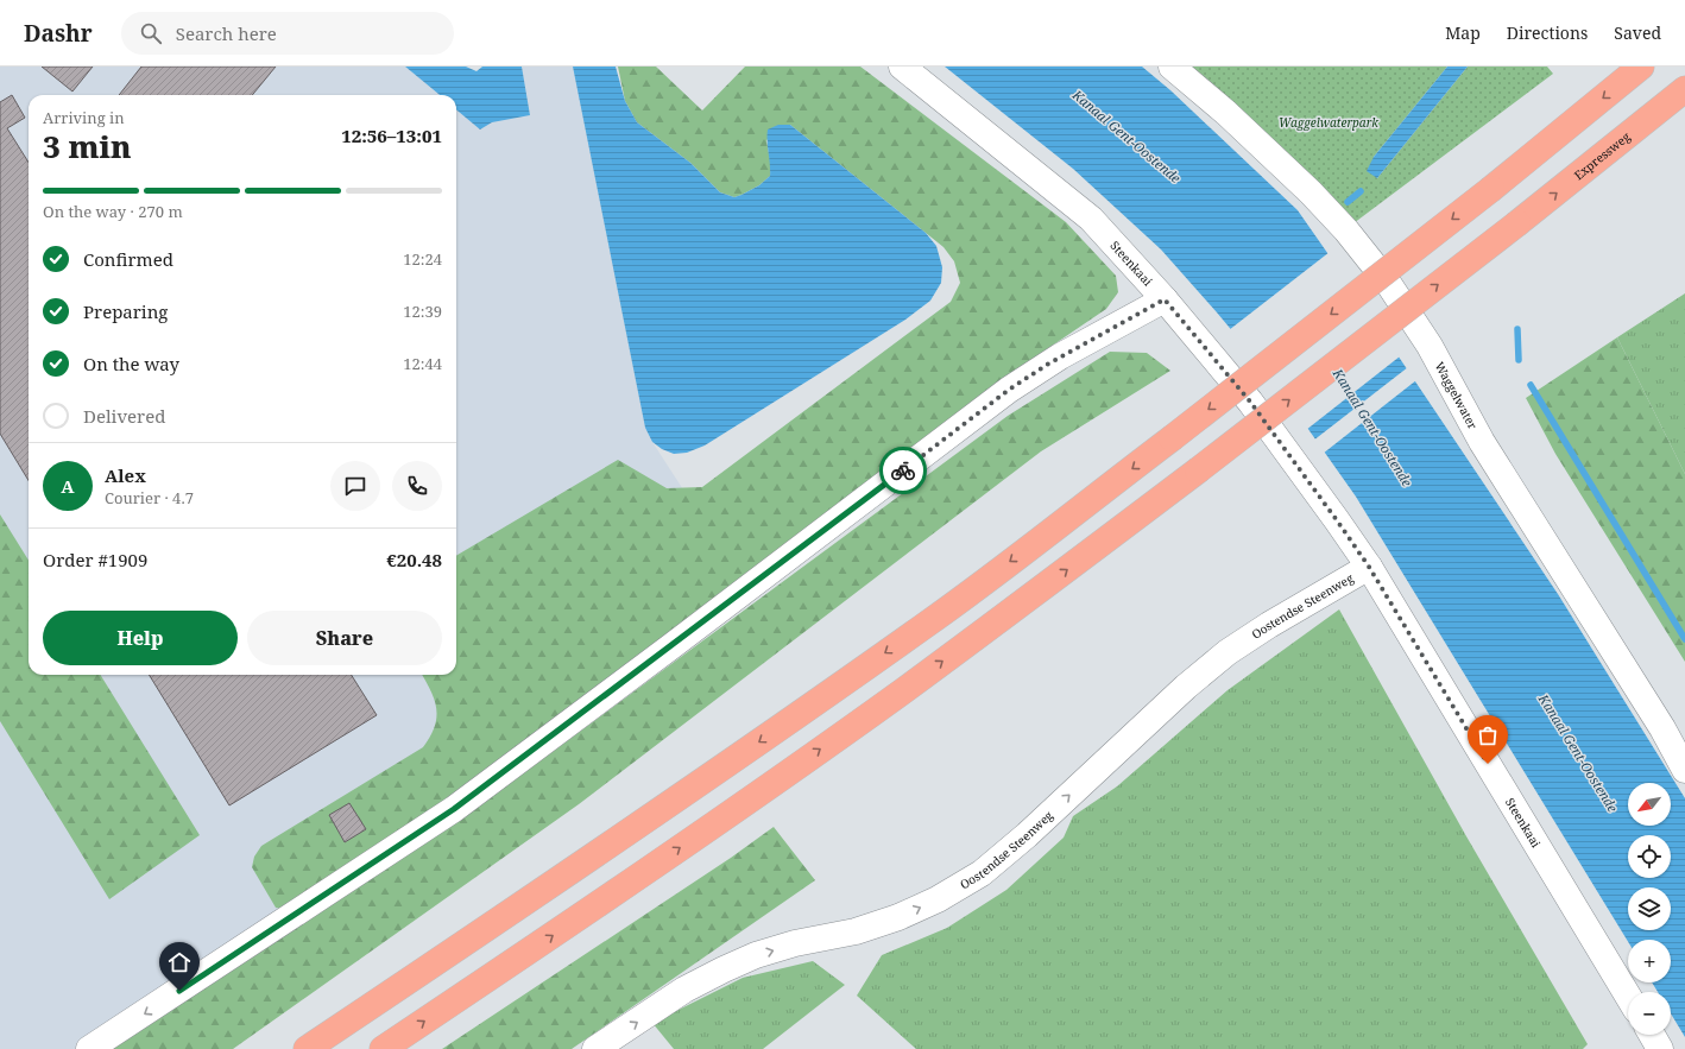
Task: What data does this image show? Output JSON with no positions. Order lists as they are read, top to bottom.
{
  "streets": {
    "highway": ["Expressweg"],
    "street": ["Steenkaai", "Waggelwater", "Oostendse Steenweg"]
  },
  "crossings": [
    ["Steenkaai", "Oostendse Steenweg"]
  ],
  "one_way": ["Oostendse Steenweg"],
  "water": ["Kanaal Gent-Oostende"],
  "parks": ["Waggelwaterpark"],
  "north": "bottom left",
  "page": {
    "header": "Dashr",
    "search": "Search here",
    "nav": ["Map", "Directions", "Saved"],
    "heading": ["3 min", "Arriving in", "12:56–13:01"],
    "panel": [
      "Alex",
      "Courier · 4.7",
      "Order #1909",
      "€20.48"
    ],
    "bar": "On the way · 270 m",
    "list": [
      ["Confirmed", "12:24"],
      ["Preparing", "12:39"],
      ["On the way", "12:44"],
      "Delivered"
    ],
    "round": "A",
    "buttons": ["Help", "Share"],
    "map_buttons": ["+", "−"]
  }
}
